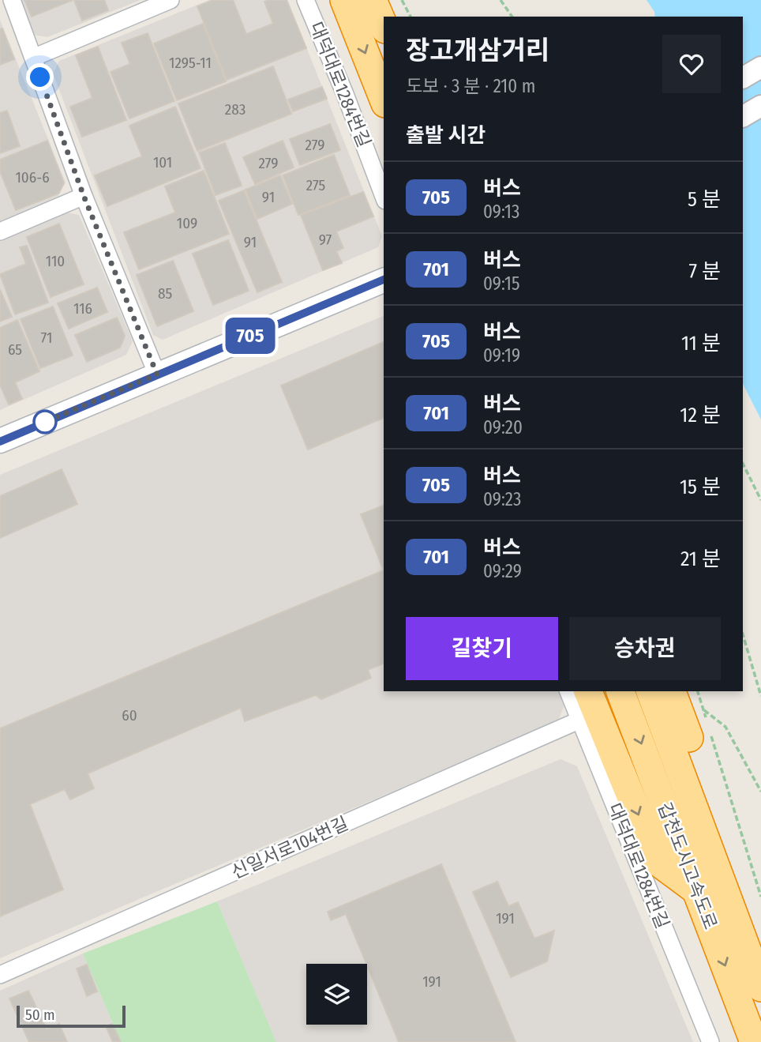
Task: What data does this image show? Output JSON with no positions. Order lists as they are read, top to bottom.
{
  "streets": {
    "highway": ["갑천도시고속도로"],
    "street": ["대덕대로1284번길", "신일서로104번길"]
  },
  "crossings": [
    ["대덕대로1284번길", "신일서로104번길"]
  ],
  "lines": ["bus line 705"],
  "house_numbers": [
    "1295-11",
    "283",
    "279",
    "101",
    "279",
    "106-6",
    "275",
    "91",
    "109",
    "97",
    "91",
    "110",
    "85",
    "116",
    "71",
    "65",
    "60",
    "191",
    "191"
  ],
  "scale_bar": "50 m",
  "page": {
    "on_map": "705",
    "heading": [
      ["장고개삼거리", "도보 · 3 분 · 210 m"],
      "출발 시간"
    ],
    "list": [
      {
        "mark": "705",
        "name": "버스",
        "note": "09:13",
        "value": "5 분"
      },
      {
        "mark": "701",
        "name": "버스",
        "note": "09:15",
        "value": "7 분"
      },
      {
        "mark": "705",
        "name": "버스",
        "note": "09:19",
        "value": "11 분"
      },
      {
        "mark": "701",
        "name": "버스",
        "note": "09:20",
        "value": "12 분"
      },
      {
        "mark": "705",
        "name": "버스",
        "note": "09:23",
        "value": "15 분"
      },
      {
        "mark": "701",
        "name": "버스",
        "note": "09:29",
        "value": "21 분"
      }
    ],
    "buttons": ["길찾기", "승차권"],
    "scale": "50 m"
  }
}
